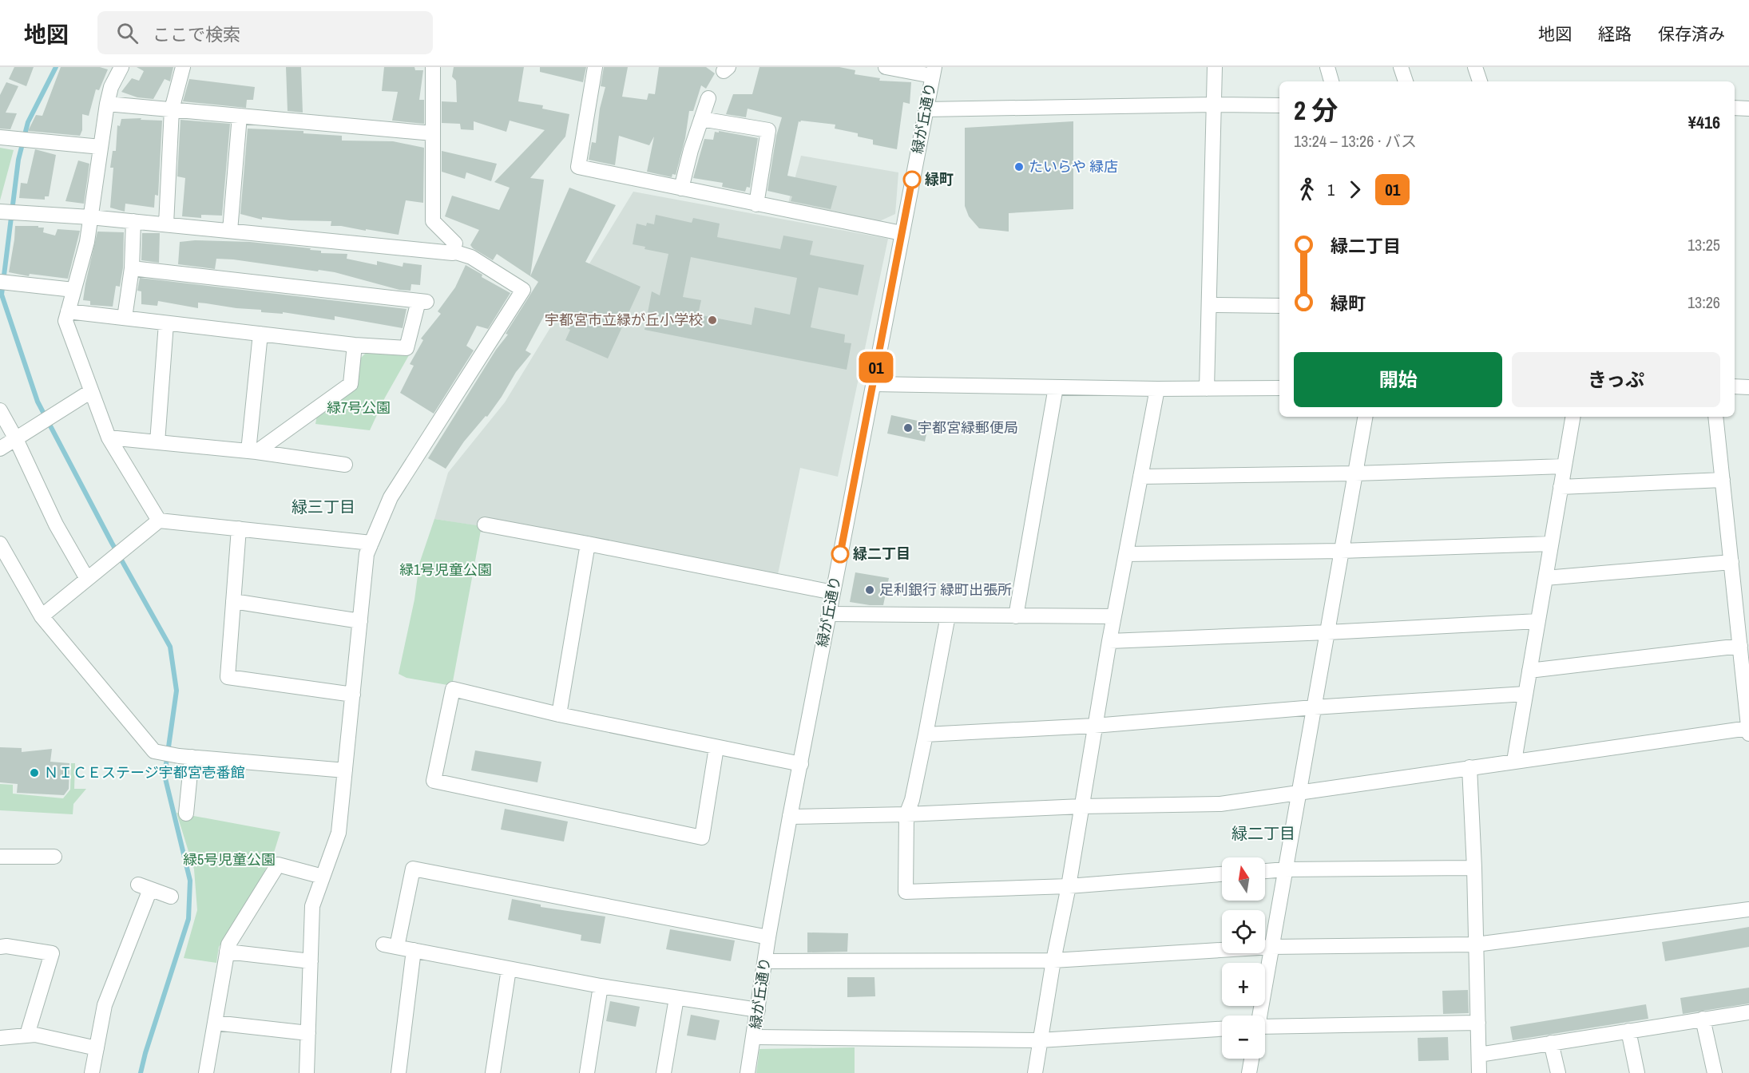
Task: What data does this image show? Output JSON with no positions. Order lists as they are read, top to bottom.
{
  "streets": {
    "street": ["緑が丘通り"]
  },
  "districts": ["緑三丁目", "緑二丁目"],
  "parks": ["緑7号公園", "緑1号児童公園", "緑5号児童公園"],
  "places": [
    "たいらや 緑店",
    "緑町",
    "宇都宮市立緑が丘小学校",
    "宇都宮緑郵便局",
    "緑二丁目",
    "足利銀行 緑町出張所",
    "ＮＩＣＥステージ宇都宮壱番館"
  ],
  "lines": ["bus line 01"],
  "north": "top",
  "page": {
    "header": "地図",
    "search": "ここで検索",
    "nav": ["地図", "経路", "保存済み"],
    "on_map": "01",
    "heading": ["2 分", "13:24 – 13:26 · バス", "¥416"],
    "legs": ["1", "01"],
    "list": [
      {
        "name": "緑二丁目",
        "value": "13:25"
      },
      {
        "name": "緑町",
        "value": "13:26"
      }
    ],
    "buttons": ["開始", "きっぷ"],
    "map_buttons": ["+", "−"]
  }
}
